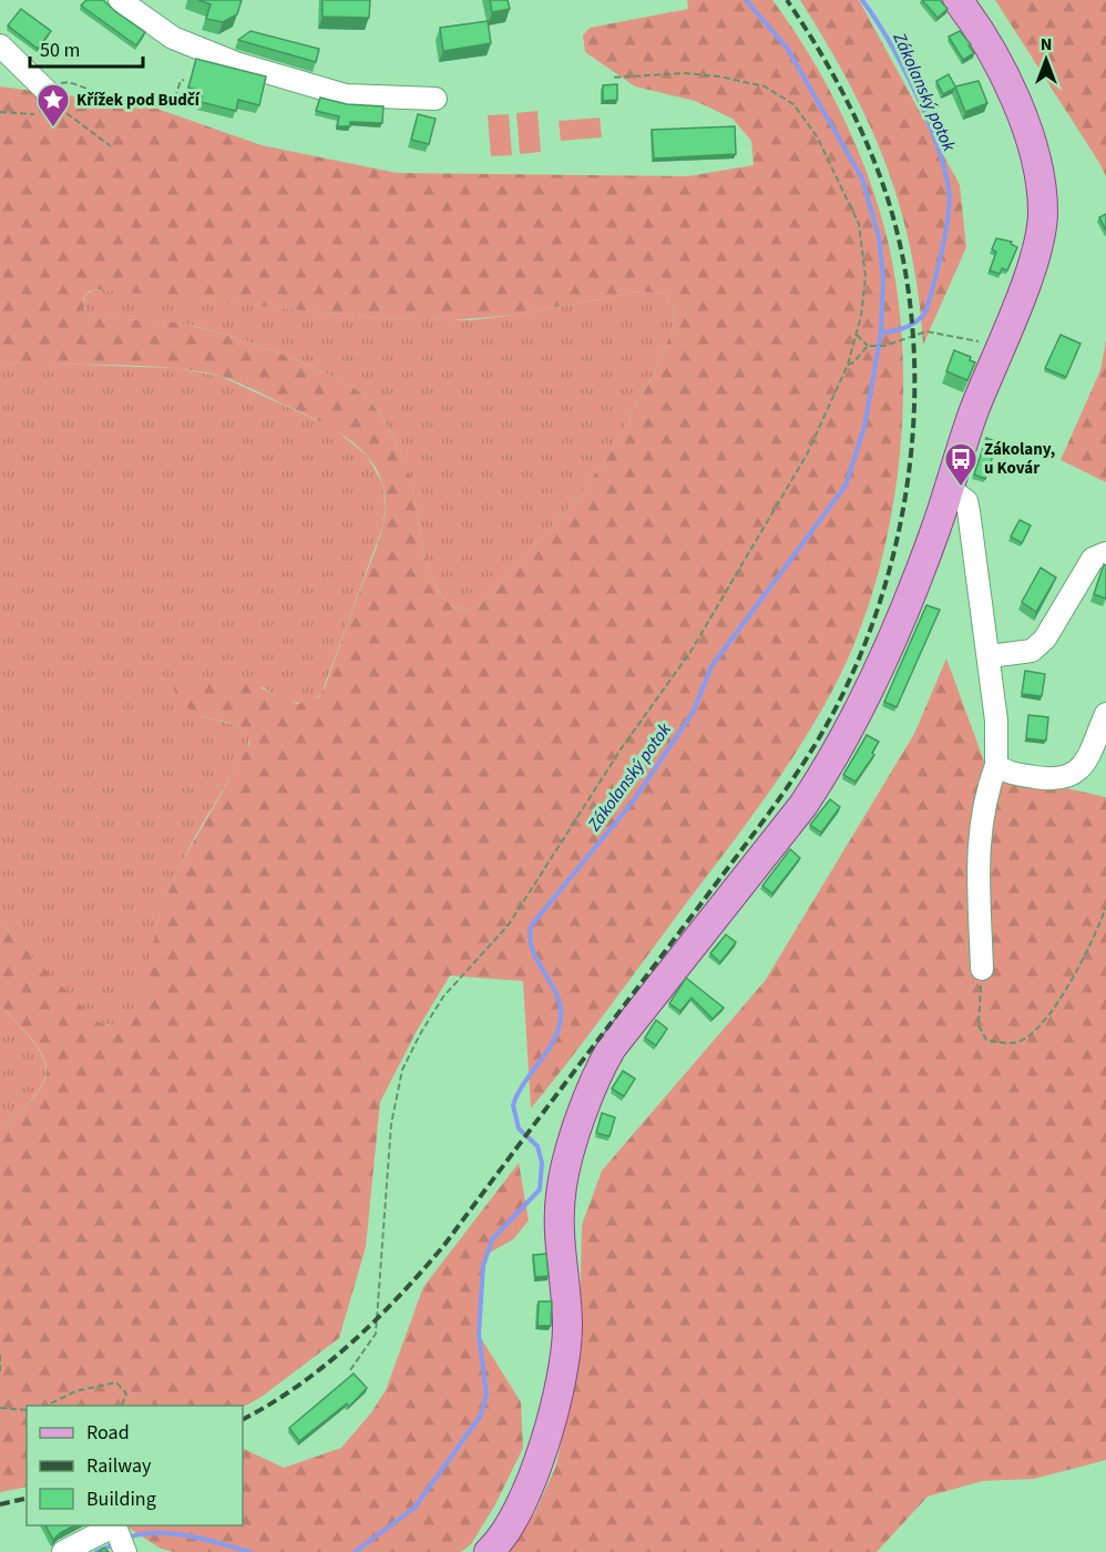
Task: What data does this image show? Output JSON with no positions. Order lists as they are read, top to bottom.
{
  "water": ["Zákolanský potok"],
  "places": {
    "place": ["Křížek pod Budčí"],
    "bus stop": ["Zákolany, u Kovár"]
  },
  "legend": ["Road", "Railway", "Building"],
  "scale_bar": "50 m",
  "north": "top"
}
